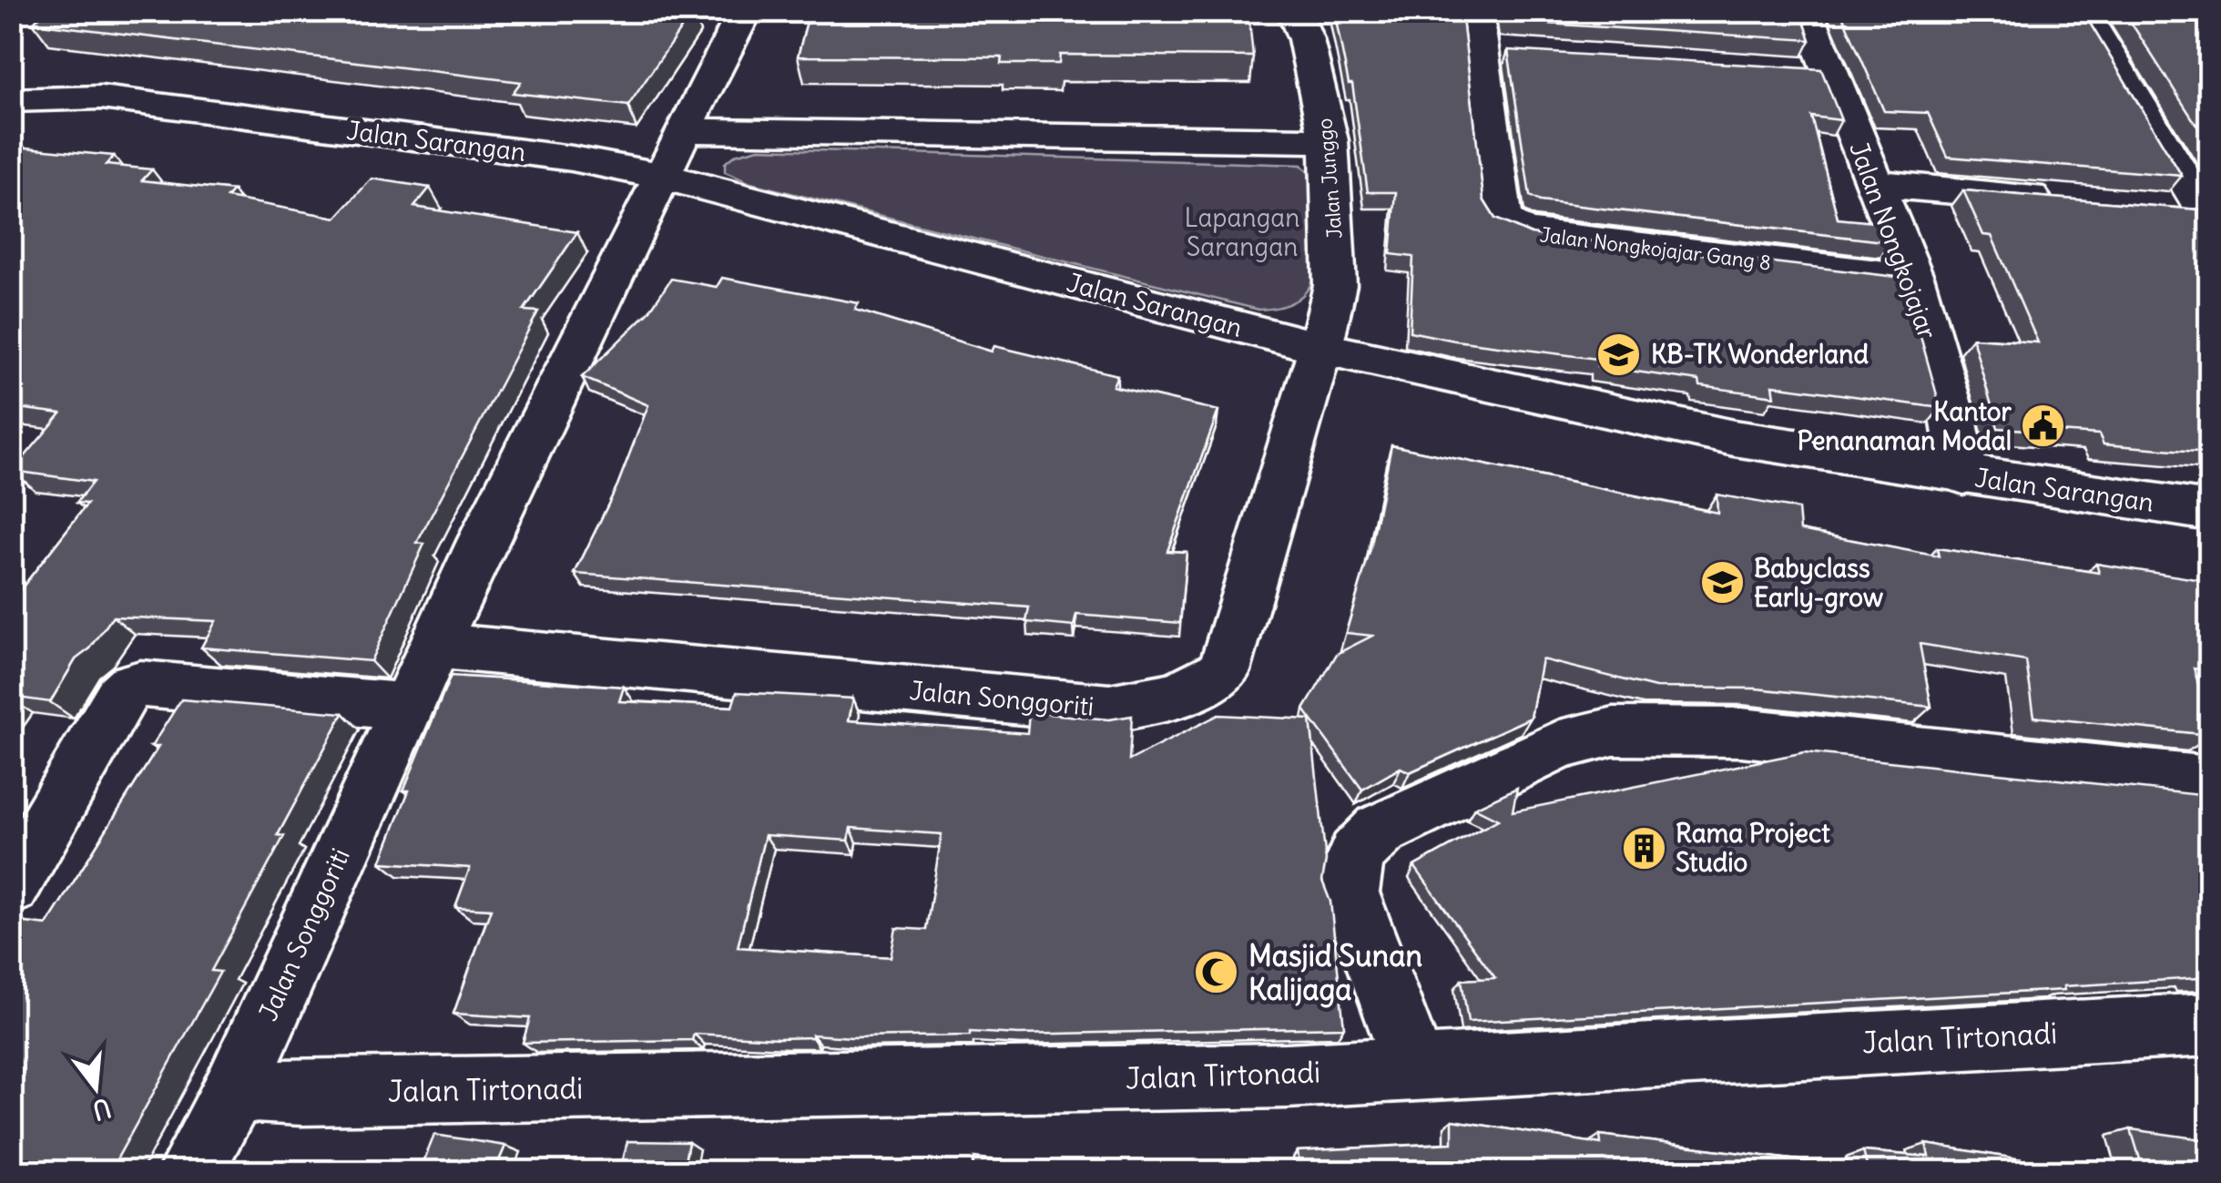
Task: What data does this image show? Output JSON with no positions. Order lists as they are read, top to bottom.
{
  "streets": {
    "street": [
      "Jalan Sarangan",
      "Jalan Junggo",
      "Jalan Nongkojajar",
      "Jalan Nongkojajar Gang 8",
      "Jalan Songgoriti",
      "Jalan Tirtonadi"
    ]
  },
  "crossings": [
    ["Jalan Sarangan", "Jalan Junggo"],
    ["Jalan Sarangan", "Jalan Nongkojajar"],
    ["Jalan Sarangan", "Jalan Songgoriti"],
    ["Jalan Junggo", "Jalan Songgoriti"],
    ["Jalan Nongkojajar", "Jalan Nongkojajar Gang 8"],
    ["Jalan Songgoriti", "Jalan Tirtonadi"]
  ],
  "parks": ["Lapangan Sarangan"],
  "places": {
    "school or university": ["KB-TK Wonderland", "Babyclass Early-grow"],
    "public building": ["Kantor Penanaman Modal"],
    "building": ["Rama Project Studio"],
    "mosque": ["Masjid Sunan Kalijaga"]
  },
  "north": "bottom"
}
